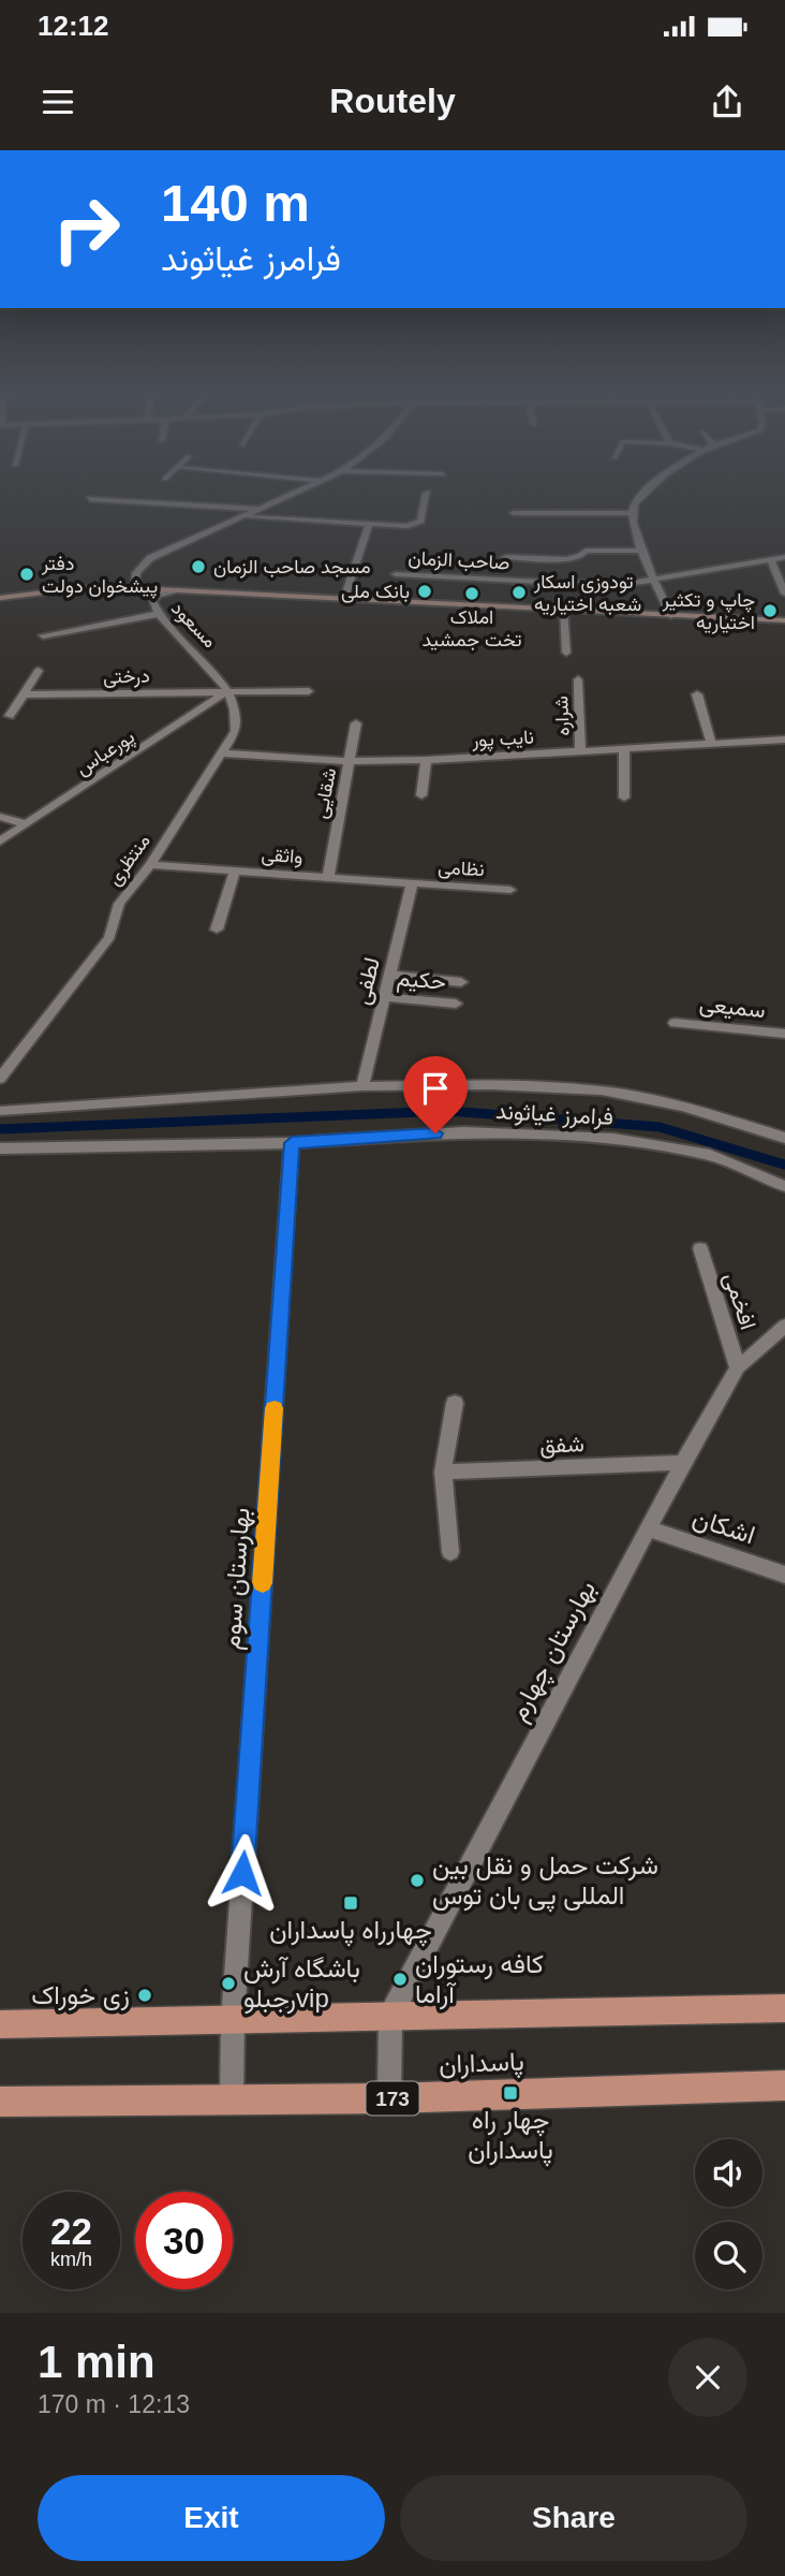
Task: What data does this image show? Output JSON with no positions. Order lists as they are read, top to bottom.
{
  "streets": {
    "main road": ["پاسداران", "173"],
    "street": [
      "صاحب الزمان",
      "مسعود",
      "درختی",
      "شراره",
      "نایب پور",
      "پورعباس",
      "شقایی",
      "واثقی",
      "منتظری",
      "نظامی",
      "حکیم",
      "لطفی",
      "سمیعی",
      "فرامرز غیاثوند",
      "افخمی",
      "شفق",
      "اشکان",
      "بهارستان سوم",
      "بهارستان چهارم"
    ]
  },
  "crossings": [
    ["مسعود", "درختی"],
    ["مسعود", "پورعباس"],
    ["مسعود", "منتظری"],
    ["درختی", "پورعباس"],
    ["درختی", "منتظری"],
    ["شراره", "نایب پور"],
    ["نایب پور", "شقایی"],
    ["نایب پور", "منتظری"],
    ["پورعباس", "منتظری"],
    ["شقایی", "واثقی"],
    ["واثقی", "منتظری"],
    ["واثقی", "نظامی"],
    ["واثقی", "لطفی"],
    ["نظامی", "لطفی"],
    ["حکیم", "لطفی"],
    ["لطفی", "فرامرز غیاثوند"],
    ["فرامرز غیاثوند", "بهارستان سوم"],
    ["افخمی", "بهارستان چهارم"],
    ["شفق", "بهارستان چهارم"],
    ["اشکان", "بهارستان چهارم"],
    ["بهارستان سوم", "پاسداران"],
    ["بهارستان چهارم", "پاسداران"]
  ],
  "places": {
    "other": [
      "مسجد صاحب الزمان",
      "دفتر پیشخوان دولت",
      "بانک ملی",
      "تودوزی اسکار شعبه اختیاریه",
      "املاک تخت جمشید",
      "چاپ و تکثیر اختیاریه",
      "شرکت حمل و نقل بین المللی پی بان توس",
      "کافه رستوران آراما",
      "باشگاه آرش رجبلوvip",
      "زی خوراک"
    ],
    "transit": ["چهارراه پاسداران", "چهار راه پاسداران"]
  },
  "page": {
    "status": "12:12",
    "header": "Routely",
    "turn": ["140 m", "فرامرز غیاثوند"],
    "speed": "22 km/h",
    "limit": "30",
    "heading": ["1 min", "170 m · 12:13"],
    "buttons": ["Exit", "Share"]
  }
}
